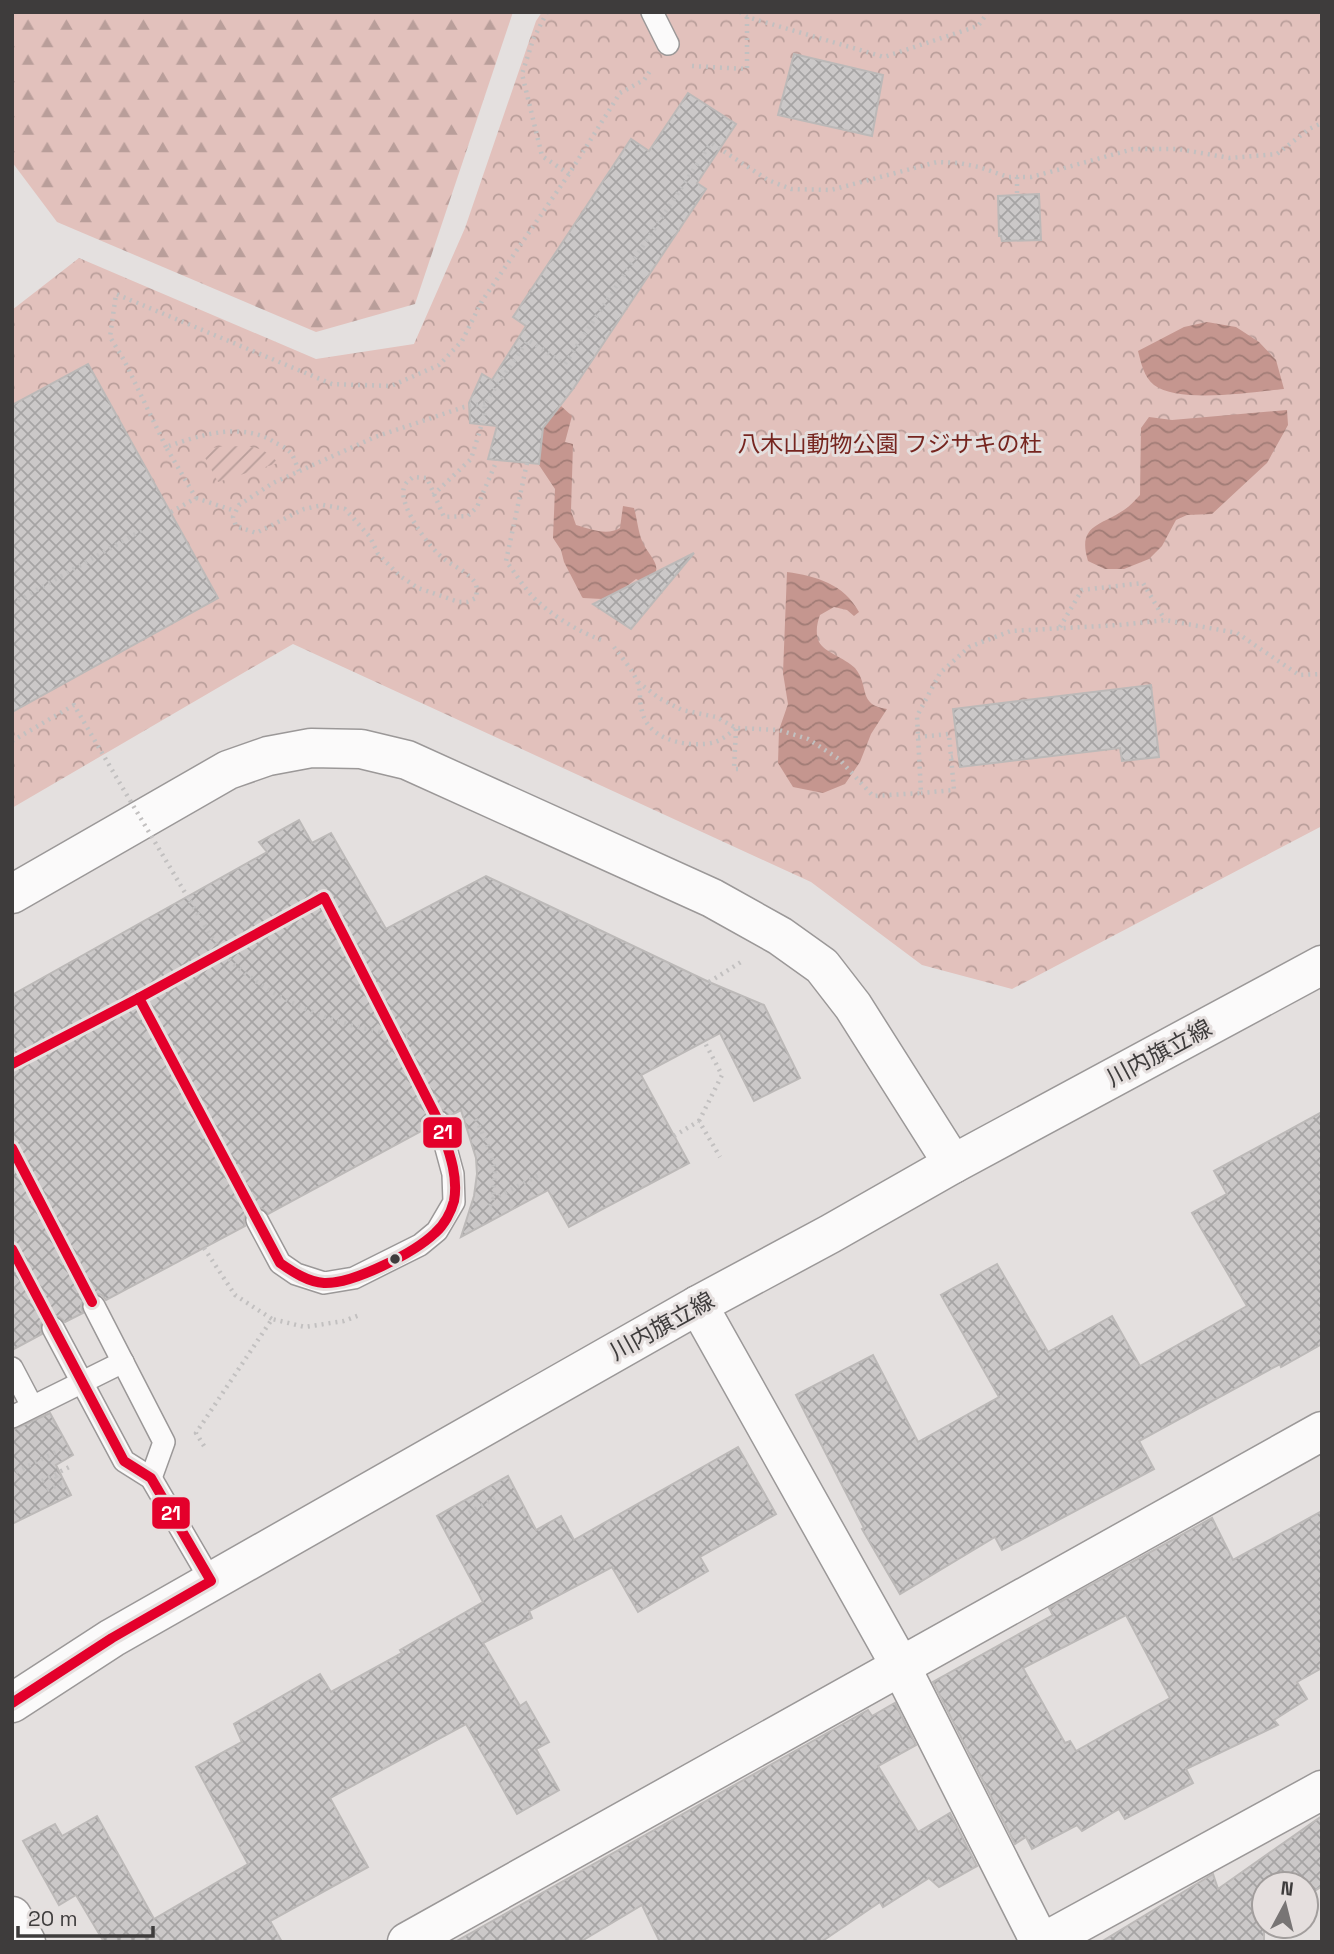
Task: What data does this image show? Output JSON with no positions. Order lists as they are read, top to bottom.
{
  "streets": {
    "street": ["川内旗立線"]
  },
  "parks": ["八木山動物公園 フジサキの杜"],
  "lines": ["transit line 21"],
  "scale_bar": "20 m",
  "north": "top"
}
